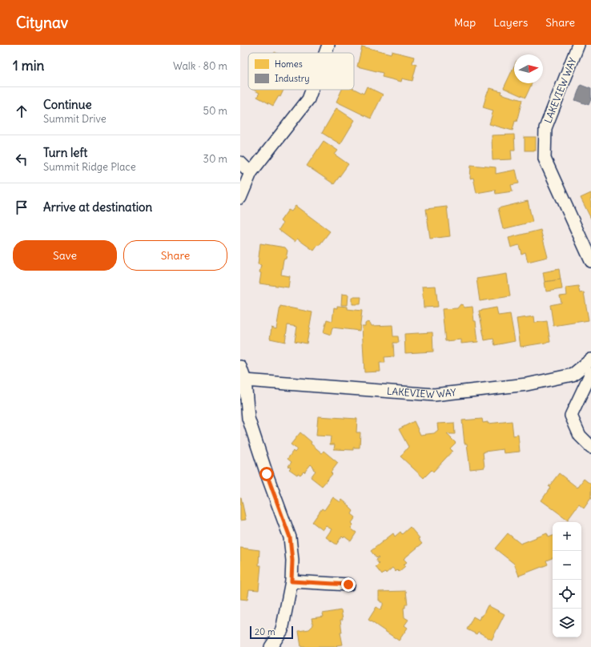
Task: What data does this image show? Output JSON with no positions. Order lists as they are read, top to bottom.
{
  "streets": {
    "street": ["LAKEVIEW WAY"]
  },
  "legend": ["Homes", "Industry"],
  "scale_bar": "20 m",
  "north": "right",
  "page": {
    "header": "Citynav",
    "nav": ["Map", "Layers", "Share"],
    "heading": ["1 min", "Walk · 80 m"],
    "list": [
      ["Continue", "Summit Drive", "50 m"],
      ["Turn left", "Summit Ridge Place", "30 m"],
      "Arrive at destination"
    ],
    "buttons": ["Save", "Share"],
    "map_buttons": ["+", "−"],
    "scale": "20 m"
  }
}
